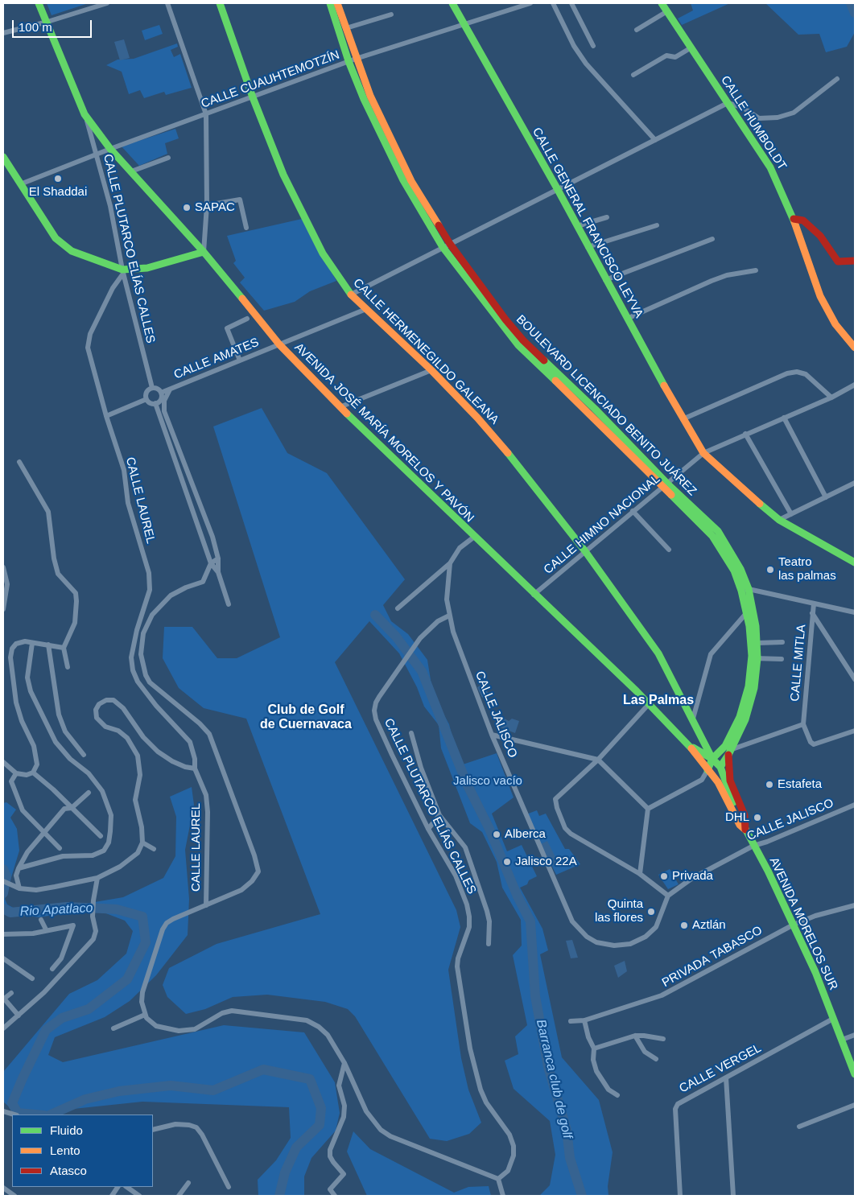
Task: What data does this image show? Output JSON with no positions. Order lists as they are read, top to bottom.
{
  "streets": {
    "street": [
      "CALLE CUAUHTEMOTZÍN",
      "CALLE HUMBOLDT",
      "CALLE GENERAL FRANCISCO LEYVA",
      "CALLE PLUTARCO ELÍAS CALLES",
      "CALLE HERMENEGILDO GALEANA",
      "CALLE AMATES",
      "BOULEVARD LICENCIADO BENITO JUÁREZ",
      "AVENIDA JOSÉ MARÍA MORELOS Y PAVÓN",
      "CALLE LAUREL",
      "CALLE HIMNO NACIONAL",
      "CALLE MITLA",
      "CALLE JALISCO",
      "AVENIDA MORELOS SUR",
      "PRIVADA TABASCO",
      "CALLE VERGEL"
    ]
  },
  "crossings": [
    ["CALLE CUAUHTEMOTZÍN", "CALLE GENERAL FRANCISCO LEYVA"],
    ["CALLE CUAUHTEMOTZÍN", "CALLE PLUTARCO ELÍAS CALLES"],
    ["CALLE CUAUHTEMOTZÍN", "CALLE HERMENEGILDO GALEANA"],
    ["CALLE CUAUHTEMOTZÍN", "BOULEVARD LICENCIADO BENITO JUÁREZ"],
    ["CALLE CUAUHTEMOTZÍN", "AVENIDA JOSÉ MARÍA MORELOS Y PAVÓN"],
    ["CALLE GENERAL FRANCISCO LEYVA", "CALLE HIMNO NACIONAL"],
    ["CALLE PLUTARCO ELÍAS CALLES", "CALLE AMATES"],
    ["CALLE PLUTARCO ELÍAS CALLES", "AVENIDA JOSÉ MARÍA MORELOS Y PAVÓN"],
    ["CALLE PLUTARCO ELÍAS CALLES", "CALLE LAUREL"],
    ["CALLE PLUTARCO ELÍAS CALLES", "CALLE JALISCO"],
    ["CALLE HERMENEGILDO GALEANA", "CALLE AMATES"],
    ["CALLE HERMENEGILDO GALEANA", "BOULEVARD LICENCIADO BENITO JUÁREZ"],
    ["CALLE HERMENEGILDO GALEANA", "CALLE HIMNO NACIONAL"],
    ["CALLE HERMENEGILDO GALEANA", "AVENIDA MORELOS SUR"],
    ["CALLE AMATES", "AVENIDA JOSÉ MARÍA MORELOS Y PAVÓN"],
    ["BOULEVARD LICENCIADO BENITO JUÁREZ", "CALLE HIMNO NACIONAL"],
    ["BOULEVARD LICENCIADO BENITO JUÁREZ", "AVENIDA MORELOS SUR"],
    ["AVENIDA JOSÉ MARÍA MORELOS Y PAVÓN", "CALLE HIMNO NACIONAL"],
    ["AVENIDA JOSÉ MARÍA MORELOS Y PAVÓN", "CALLE JALISCO"],
    ["AVENIDA JOSÉ MARÍA MORELOS Y PAVÓN", "AVENIDA MORELOS SUR"],
    ["CALLE JALISCO", "AVENIDA MORELOS SUR"],
    ["AVENIDA MORELOS SUR", "PRIVADA TABASCO"],
    ["AVENIDA MORELOS SUR", "CALLE VERGEL"]
  ],
  "districts": ["Las Palmas", "Club de Golf de Cuernavaca"],
  "water": ["Rio Apatlaco", "Barranca club de golf"],
  "parks": ["Jalisco vacío"],
  "places": [
    "El Shaddai",
    "SAPAC",
    "Teatro las palmas",
    "Estafeta",
    "DHL",
    "Alberca",
    "Jalisco 22A",
    "Privada",
    "Quinta las flores",
    "Aztlán"
  ],
  "legend": ["Fluido", "Lento", "Atasco"],
  "scale_bar": "100 m"
}
